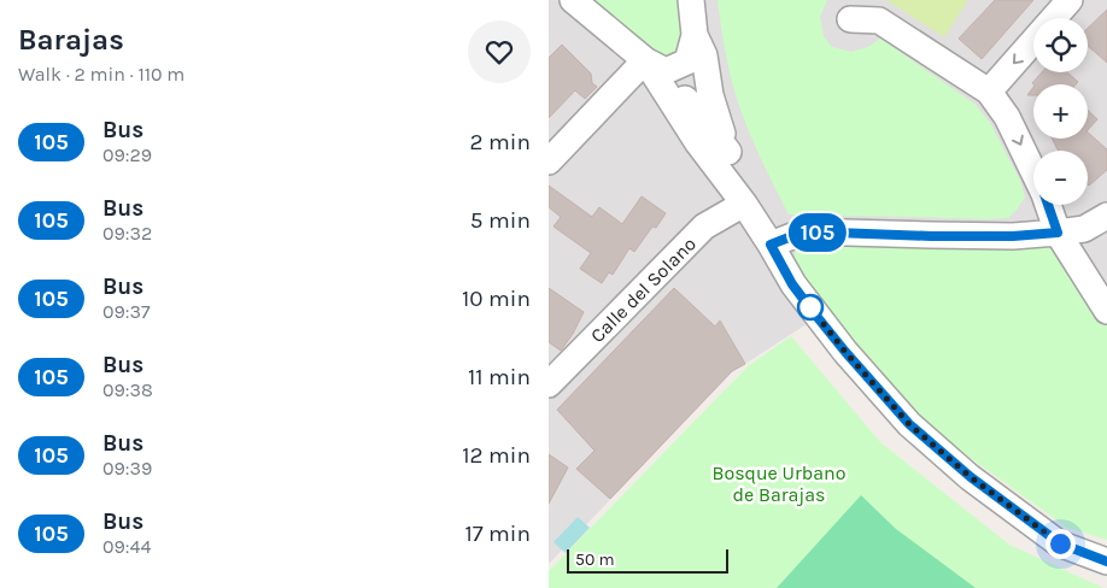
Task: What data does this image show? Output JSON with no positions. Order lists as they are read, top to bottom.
{
  "streets": {
    "street": ["Calle del Solano"]
  },
  "parks": ["Bosque Urbano de Barajas"],
  "lines": ["bus line 105"],
  "scale_bar": "50 m",
  "page": {
    "heading": ["Barajas", "Walk · 2 min · 110 m"],
    "on_map": "105",
    "map_buttons": ["+", "−"],
    "list": [
      {
        "mark": "105",
        "name": "Bus",
        "note": "09:29",
        "value": "2 min"
      },
      {
        "mark": "105",
        "name": "Bus",
        "note": "09:32",
        "value": "5 min"
      },
      {
        "mark": "105",
        "name": "Bus",
        "note": "09:37",
        "value": "10 min"
      },
      {
        "mark": "105",
        "name": "Bus",
        "note": "09:38",
        "value": "11 min"
      },
      {
        "mark": "105",
        "name": "Bus",
        "note": "09:39",
        "value": "12 min"
      },
      {
        "mark": "105",
        "name": "Bus",
        "note": "09:44",
        "value": "17 min"
      }
    ],
    "scale": "50 m"
  }
}
